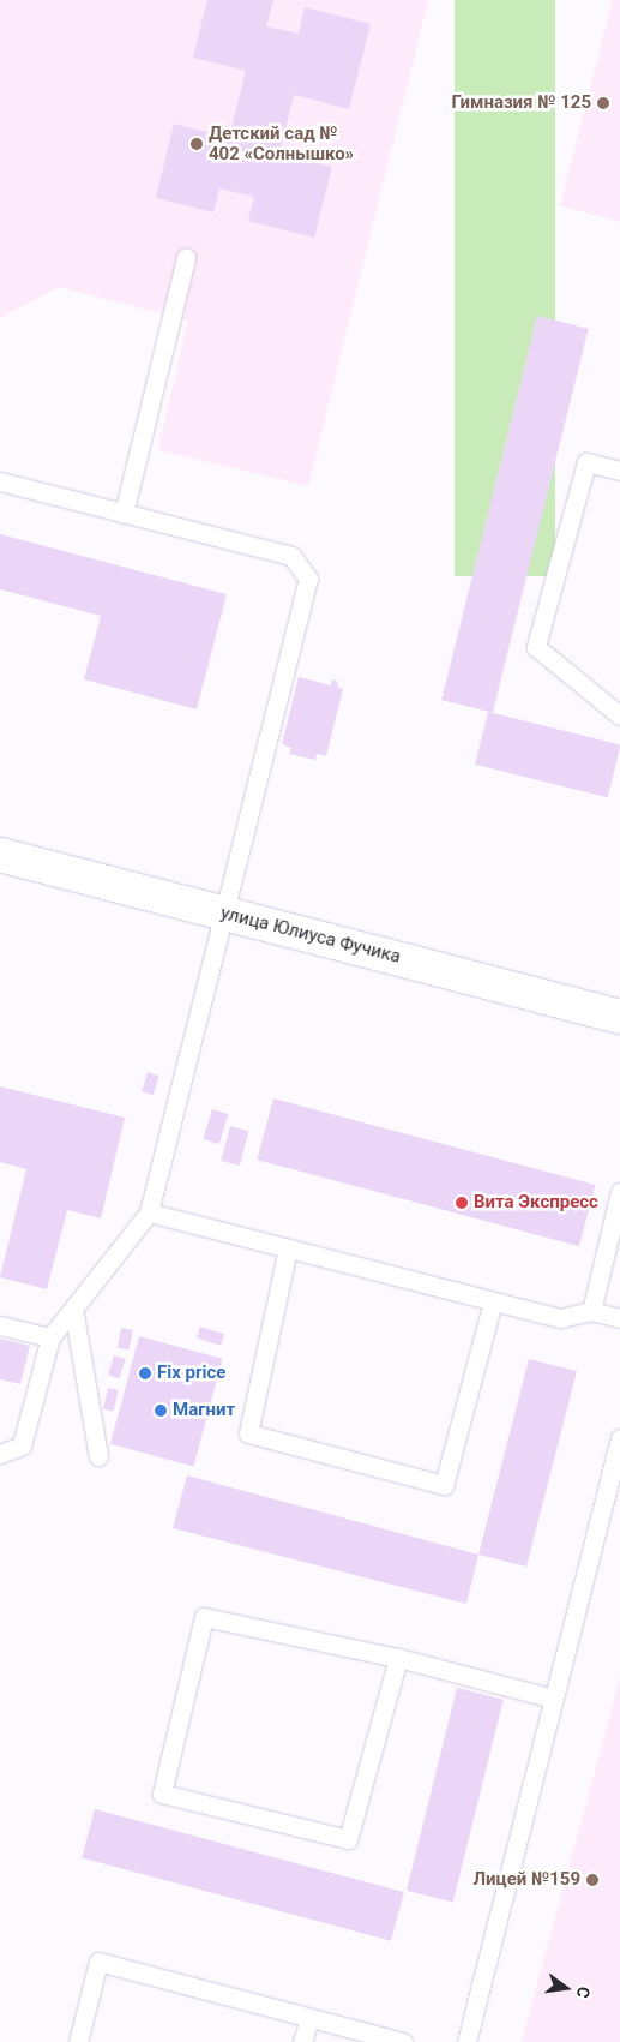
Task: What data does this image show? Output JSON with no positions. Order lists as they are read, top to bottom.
{
  "streets": {
    "main road": ["улица Юлиуса Фучика"]
  },
  "places": [
    "Гимназия № 125",
    "Детский сад № 402 «Солнышко»",
    "Вита Экспресс",
    "Fix price",
    "Магнит",
    "Лицей №159"
  ],
  "north": "right"
}
